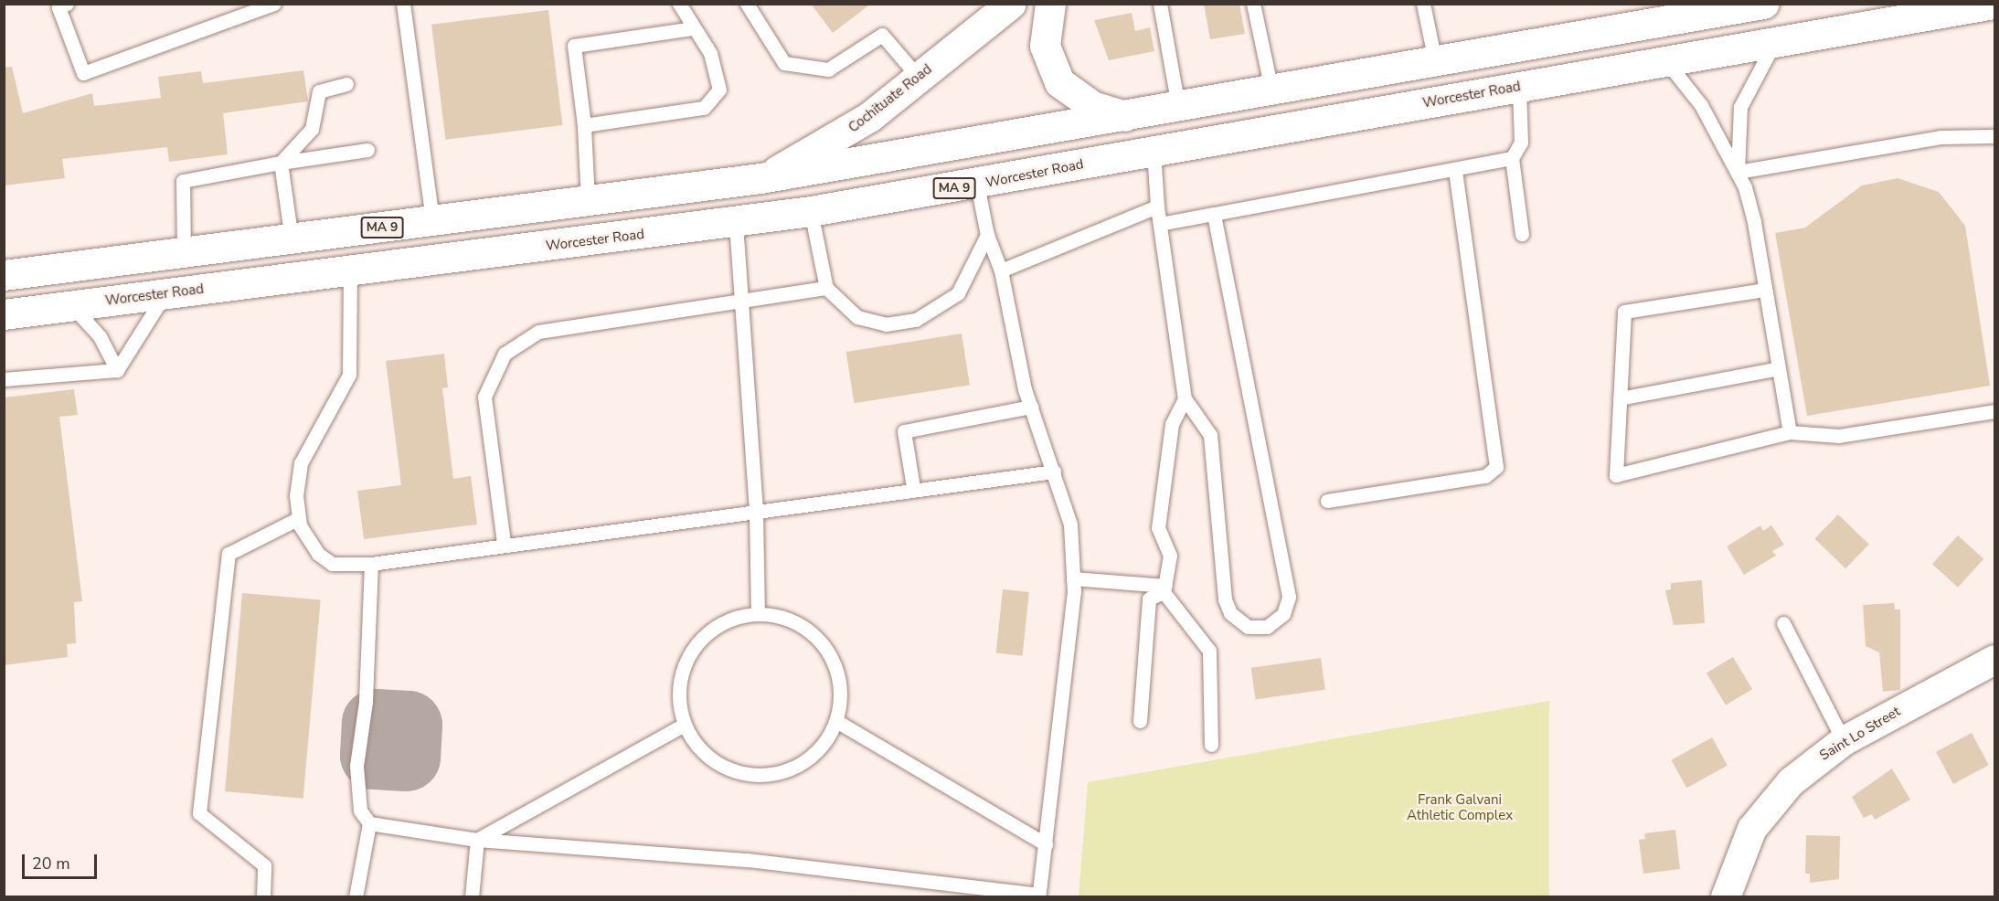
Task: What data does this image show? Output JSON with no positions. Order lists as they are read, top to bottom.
{
  "streets": {
    "main road": ["Worcester Road", "Cochituate Road", "MA 9"],
    "street": ["Saint Lo Street"]
  },
  "crossings": [
    ["Cochituate Road", "MA 9"]
  ],
  "parks": ["Frank Galvani Athletic Complex"],
  "scale_bar": "20 m"
}
